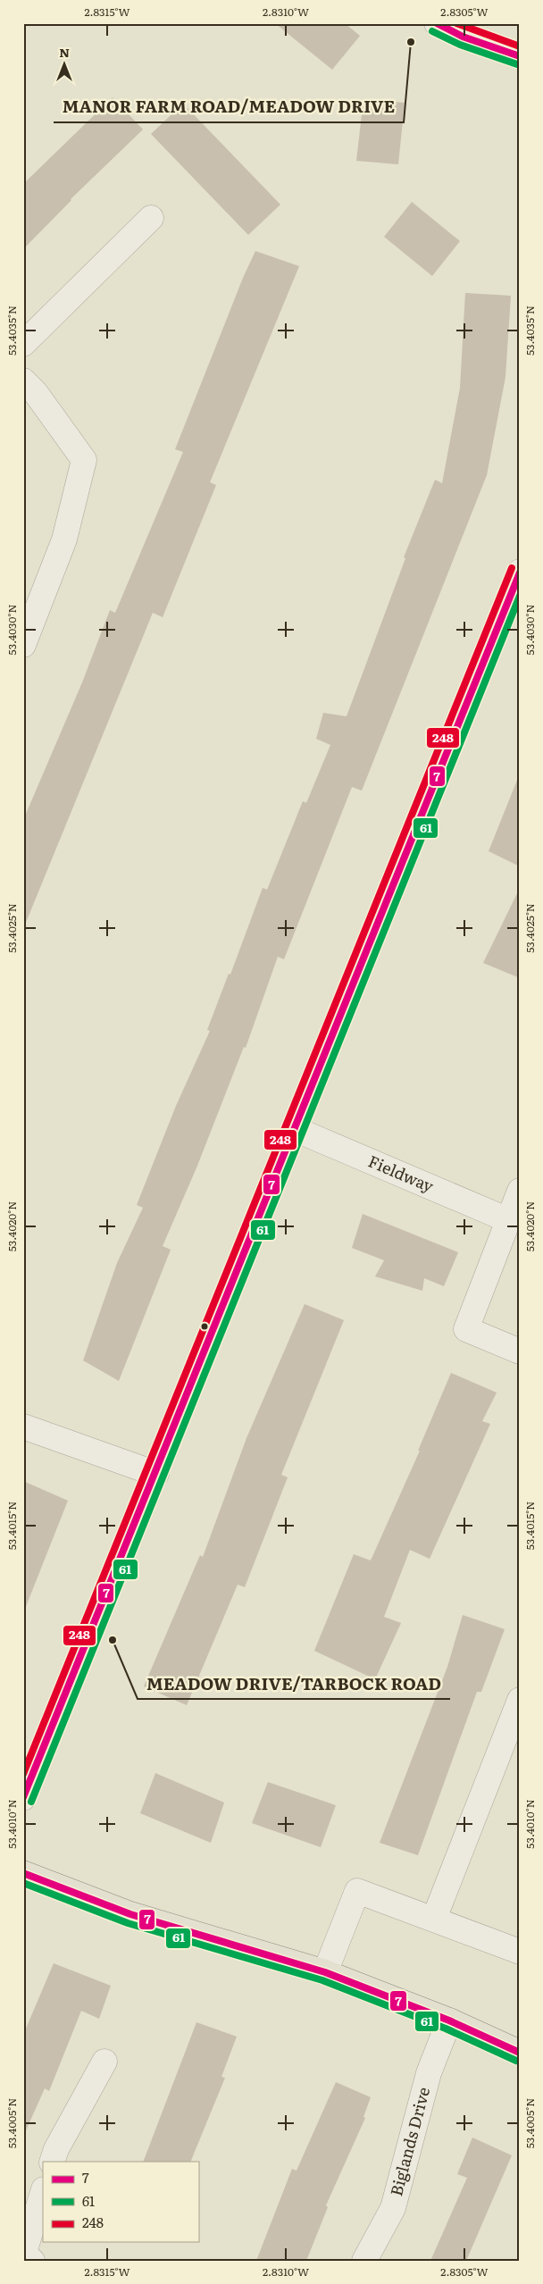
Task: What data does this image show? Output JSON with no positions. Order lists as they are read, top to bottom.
{
  "streets": {
    "street": ["Fieldway", "Biglands Drive"]
  },
  "places": ["MANOR FARM ROAD/MEADOW DRIVE", "MEADOW DRIVE/TARBOCK ROAD"],
  "lines": ["transit line 7", "transit line 248", "transit line 61"],
  "legend": ["7", "61", "248"],
  "north": "top",
  "coordinates": [
    "2.8315°W",
    "2.8310°W",
    "2.8305°W",
    "53.4035°N",
    "53.4030°N",
    "53.4025°N",
    "53.4020°N",
    "53.4015°N",
    "53.4010°N",
    "53.4005°N"
  ]
}
